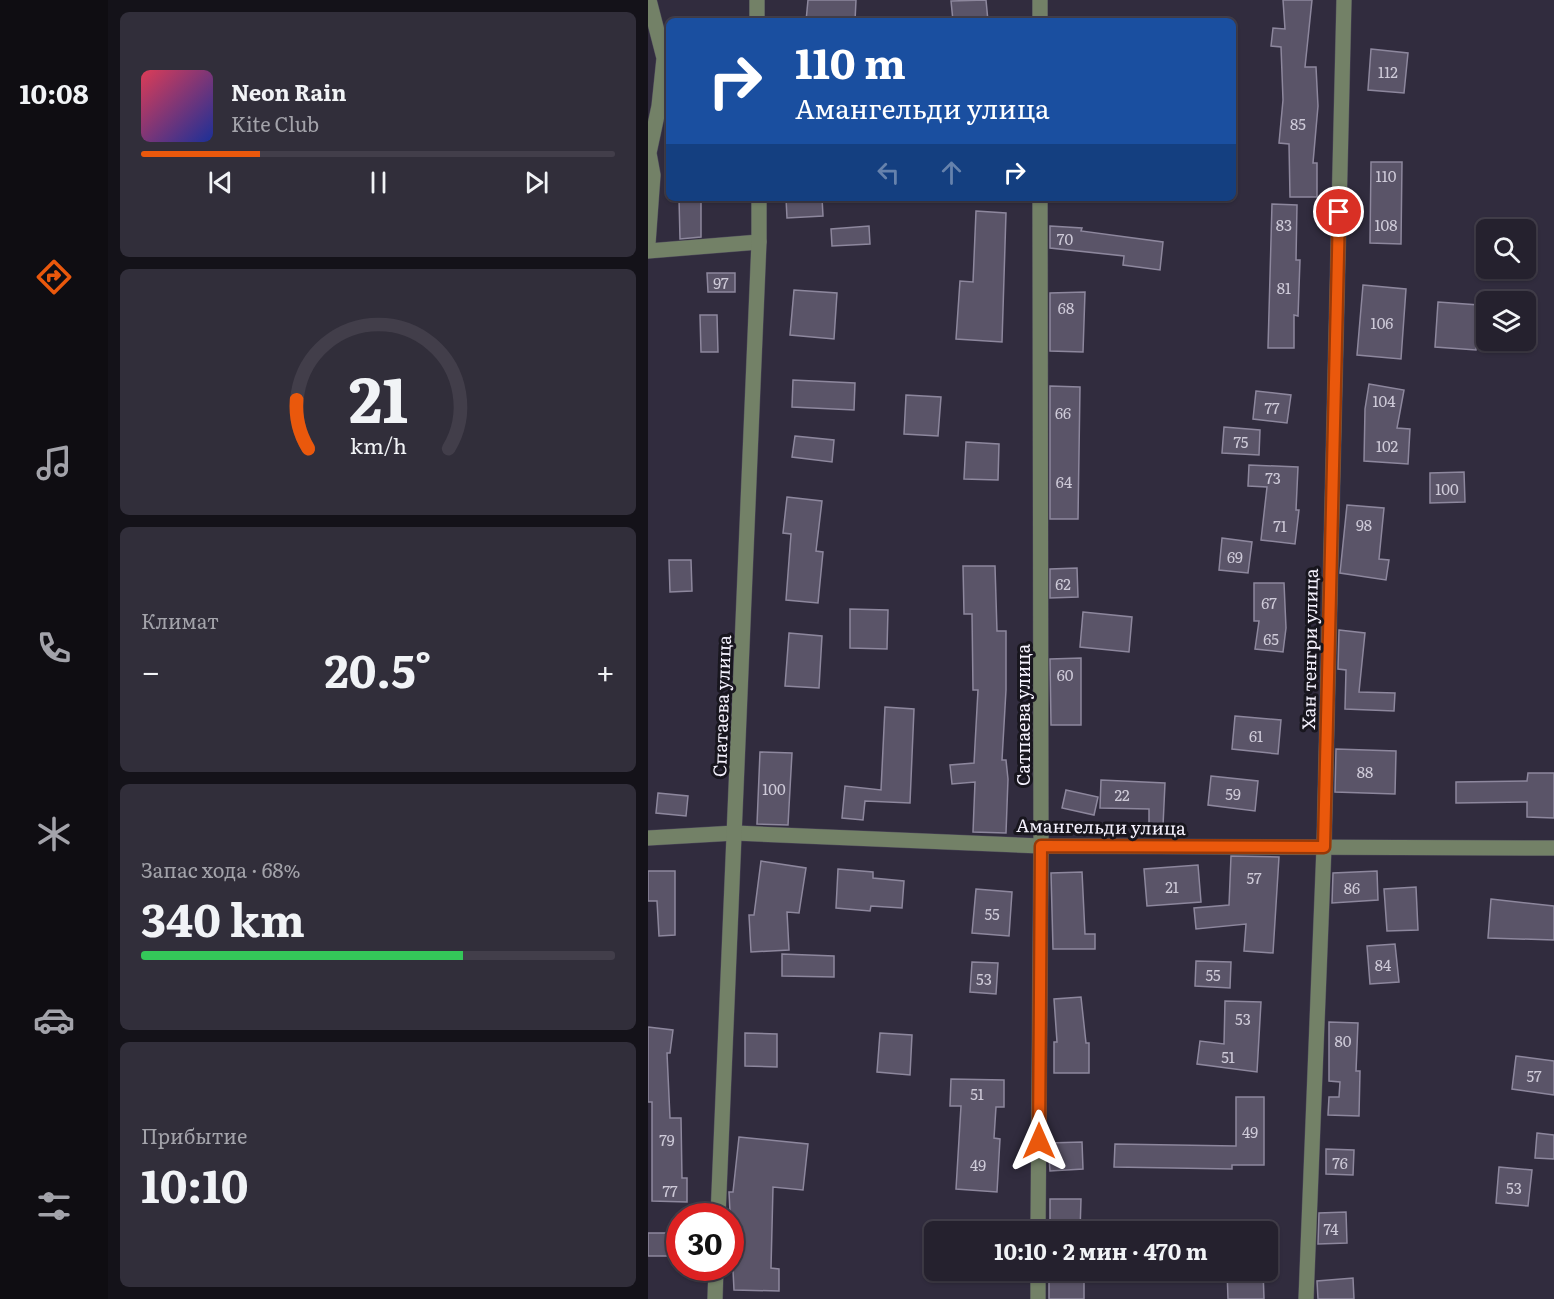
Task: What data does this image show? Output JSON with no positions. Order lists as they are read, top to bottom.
{
  "streets": {
    "street": [
      "Хан тенгри улица",
      "Спатаева улица",
      "Сатпаева улица",
      "Амангельди улица"
    ]
  },
  "crossings": [
    ["Хан тенгри улица", "Амангельди улица"],
    ["Спатаева улица", "Амангельди улица"],
    ["Сатпаева улица", "Амангельди улица"]
  ],
  "house_numbers": [
    "112",
    "85",
    "110",
    "83",
    "108",
    "70",
    "97",
    "81",
    "68",
    "106",
    "104",
    "77",
    "66",
    "75",
    "102",
    "73",
    "64",
    "100",
    "98",
    "71",
    "69",
    "62",
    "67",
    "65",
    "60",
    "61",
    "88",
    "100",
    "59",
    "22",
    "57",
    "21",
    "86",
    "55",
    "84",
    "55",
    "53",
    "53",
    "80",
    "51",
    "57",
    "51",
    "49",
    "79",
    "76",
    "49",
    "53",
    "77",
    "74"
  ],
  "page": {
    "tabs": "10:08",
    "turn": ["110 m", "Амангельди улица"],
    "song": ["Neon Rain", "Kite Club"],
    "tile": [
      "Климат",
      ["Запас хода · 68%", "340 km"],
      ["Прибытие", "10:10"]
    ],
    "heat": ["−", "20.5°", "+"],
    "limit": "30",
    "trip": "10:10 · 2 мин · 470 m",
    "gauge": ["21", "km/h"]
  }
}
